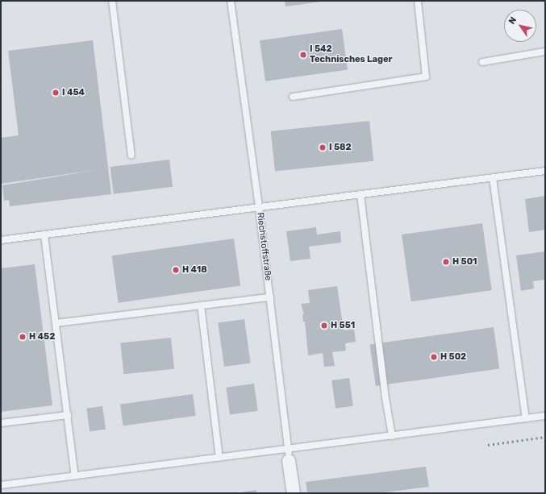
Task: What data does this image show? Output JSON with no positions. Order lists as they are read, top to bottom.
{
  "streets": {
    "street": ["Riechstoffstraße"]
  },
  "places": [
    "I 542 Technisches Lager",
    "I 454",
    "I 582",
    "H 501",
    "H 418",
    "H 551",
    "H 452",
    "H 502"
  ],
  "north": "top left"
}
